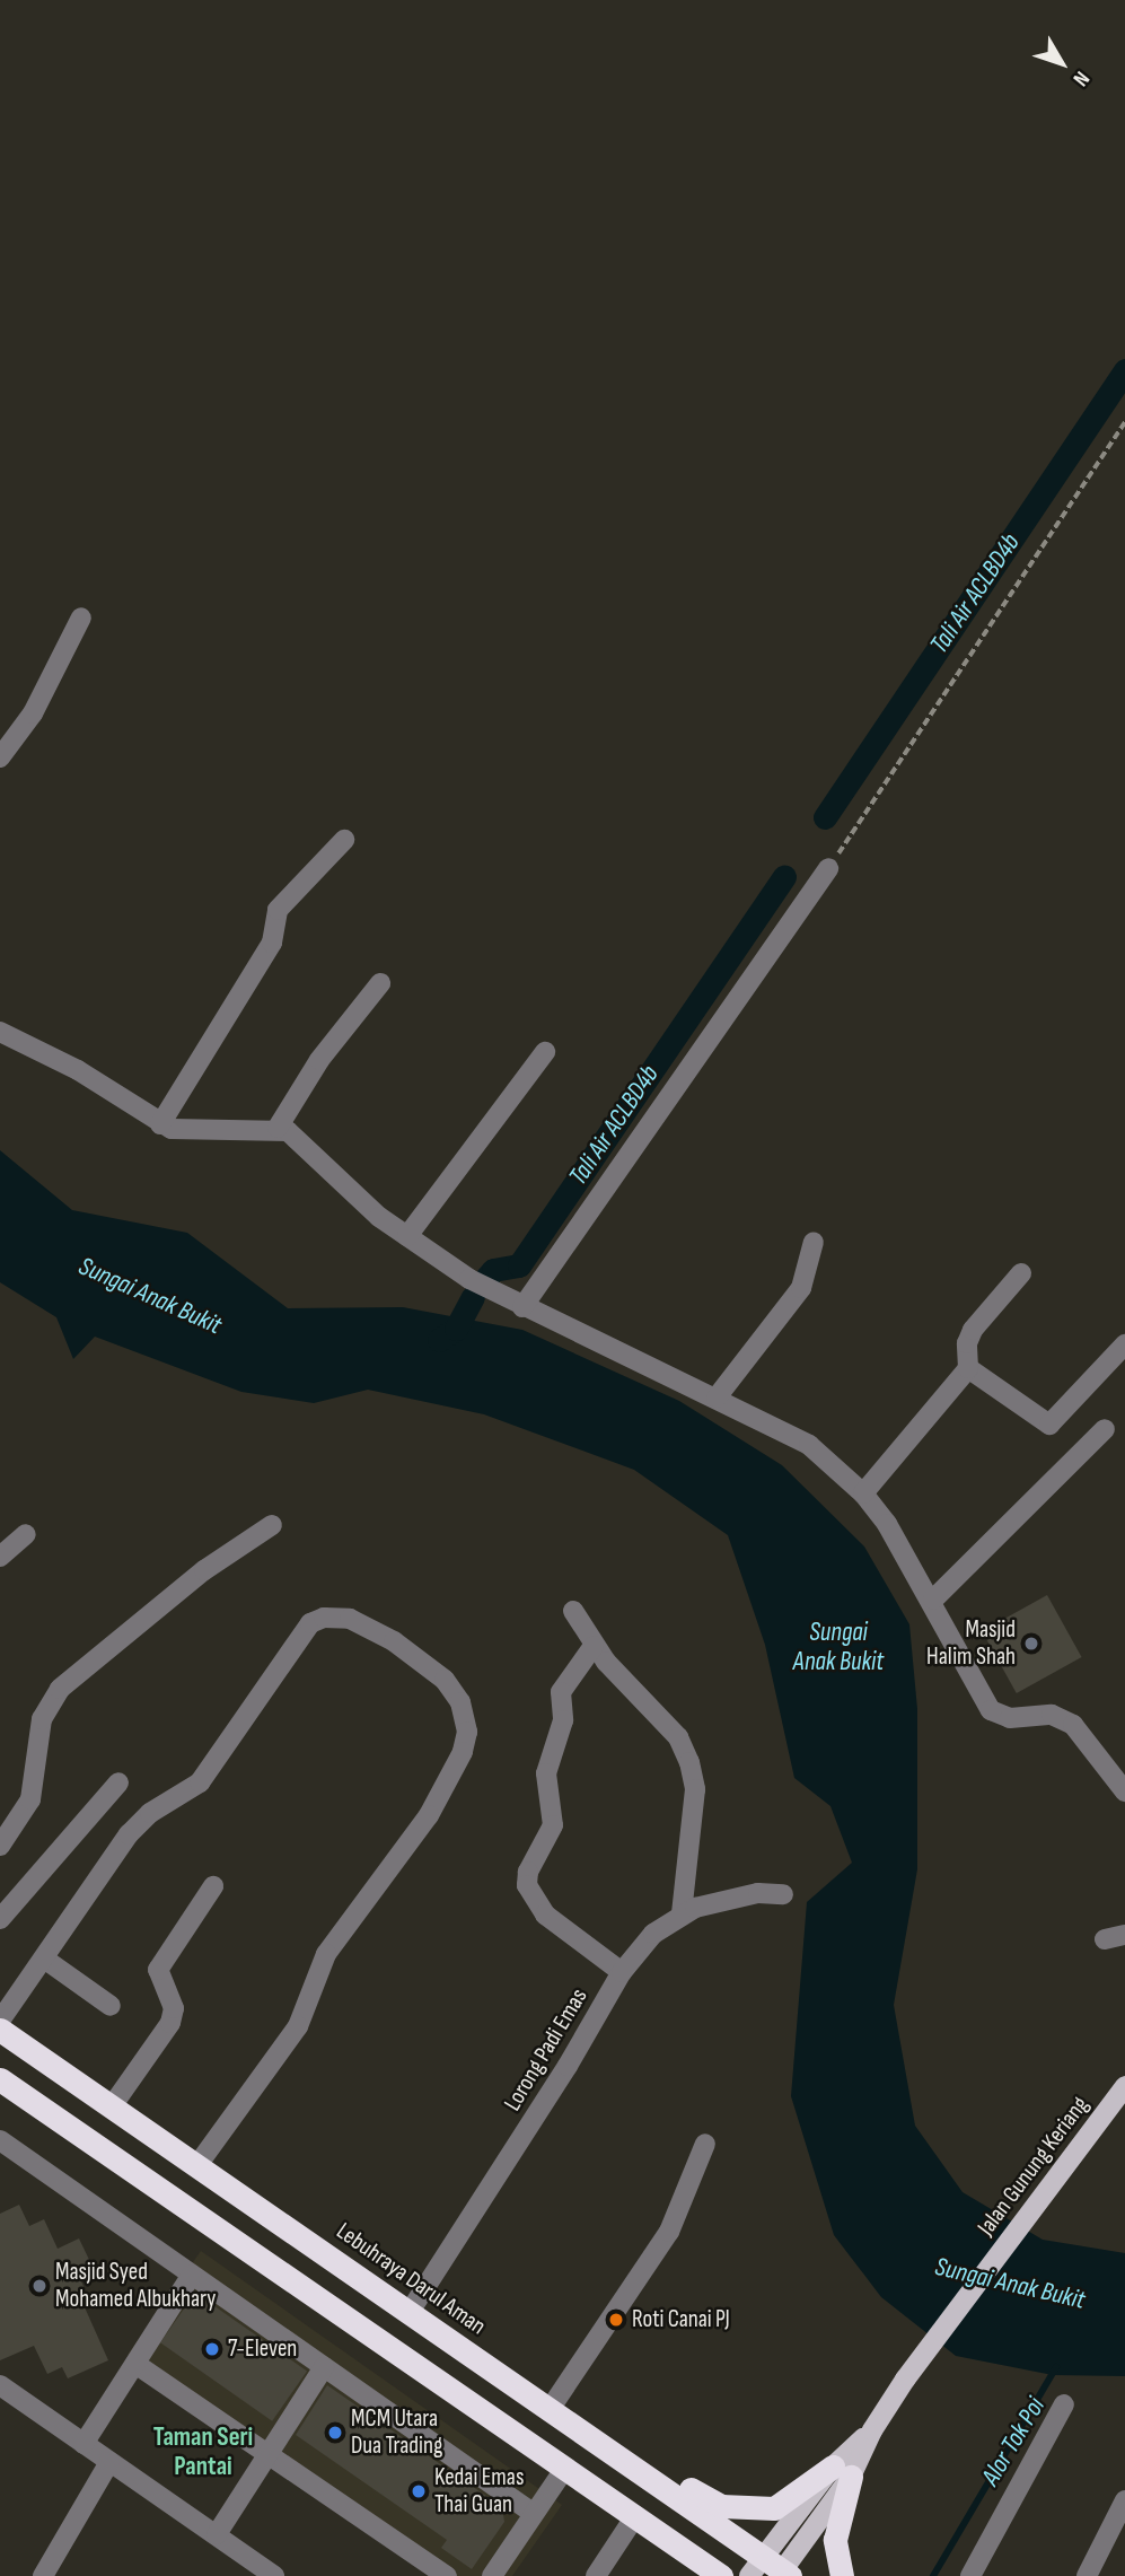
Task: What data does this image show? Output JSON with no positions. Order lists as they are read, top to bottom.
{
  "streets": {
    "highway": ["Lebuhraya Darul Aman"],
    "main road": ["Jalan Gunung Keriang"],
    "street": ["Lorong Padi Emas"]
  },
  "crossings": [
    ["Lorong Padi Emas", "Lebuhraya Darul Aman"],
    ["Jalan Gunung Keriang", "Lebuhraya Darul Aman"]
  ],
  "districts": ["Taman Seri Pantai"],
  "water": ["Tali Air ACLBD4b", "Sungai Anak Bukit", "Alor Tok Poi"],
  "places": [
    "Masjid Halim Shah",
    "Masjid Syed Mohamed Albukhary",
    "Roti Canai PJ",
    "7-Eleven",
    "MCM Utara Dua Trading",
    "Kedai Emas Thai Guan"
  ],
  "north": "bottom right"
}
